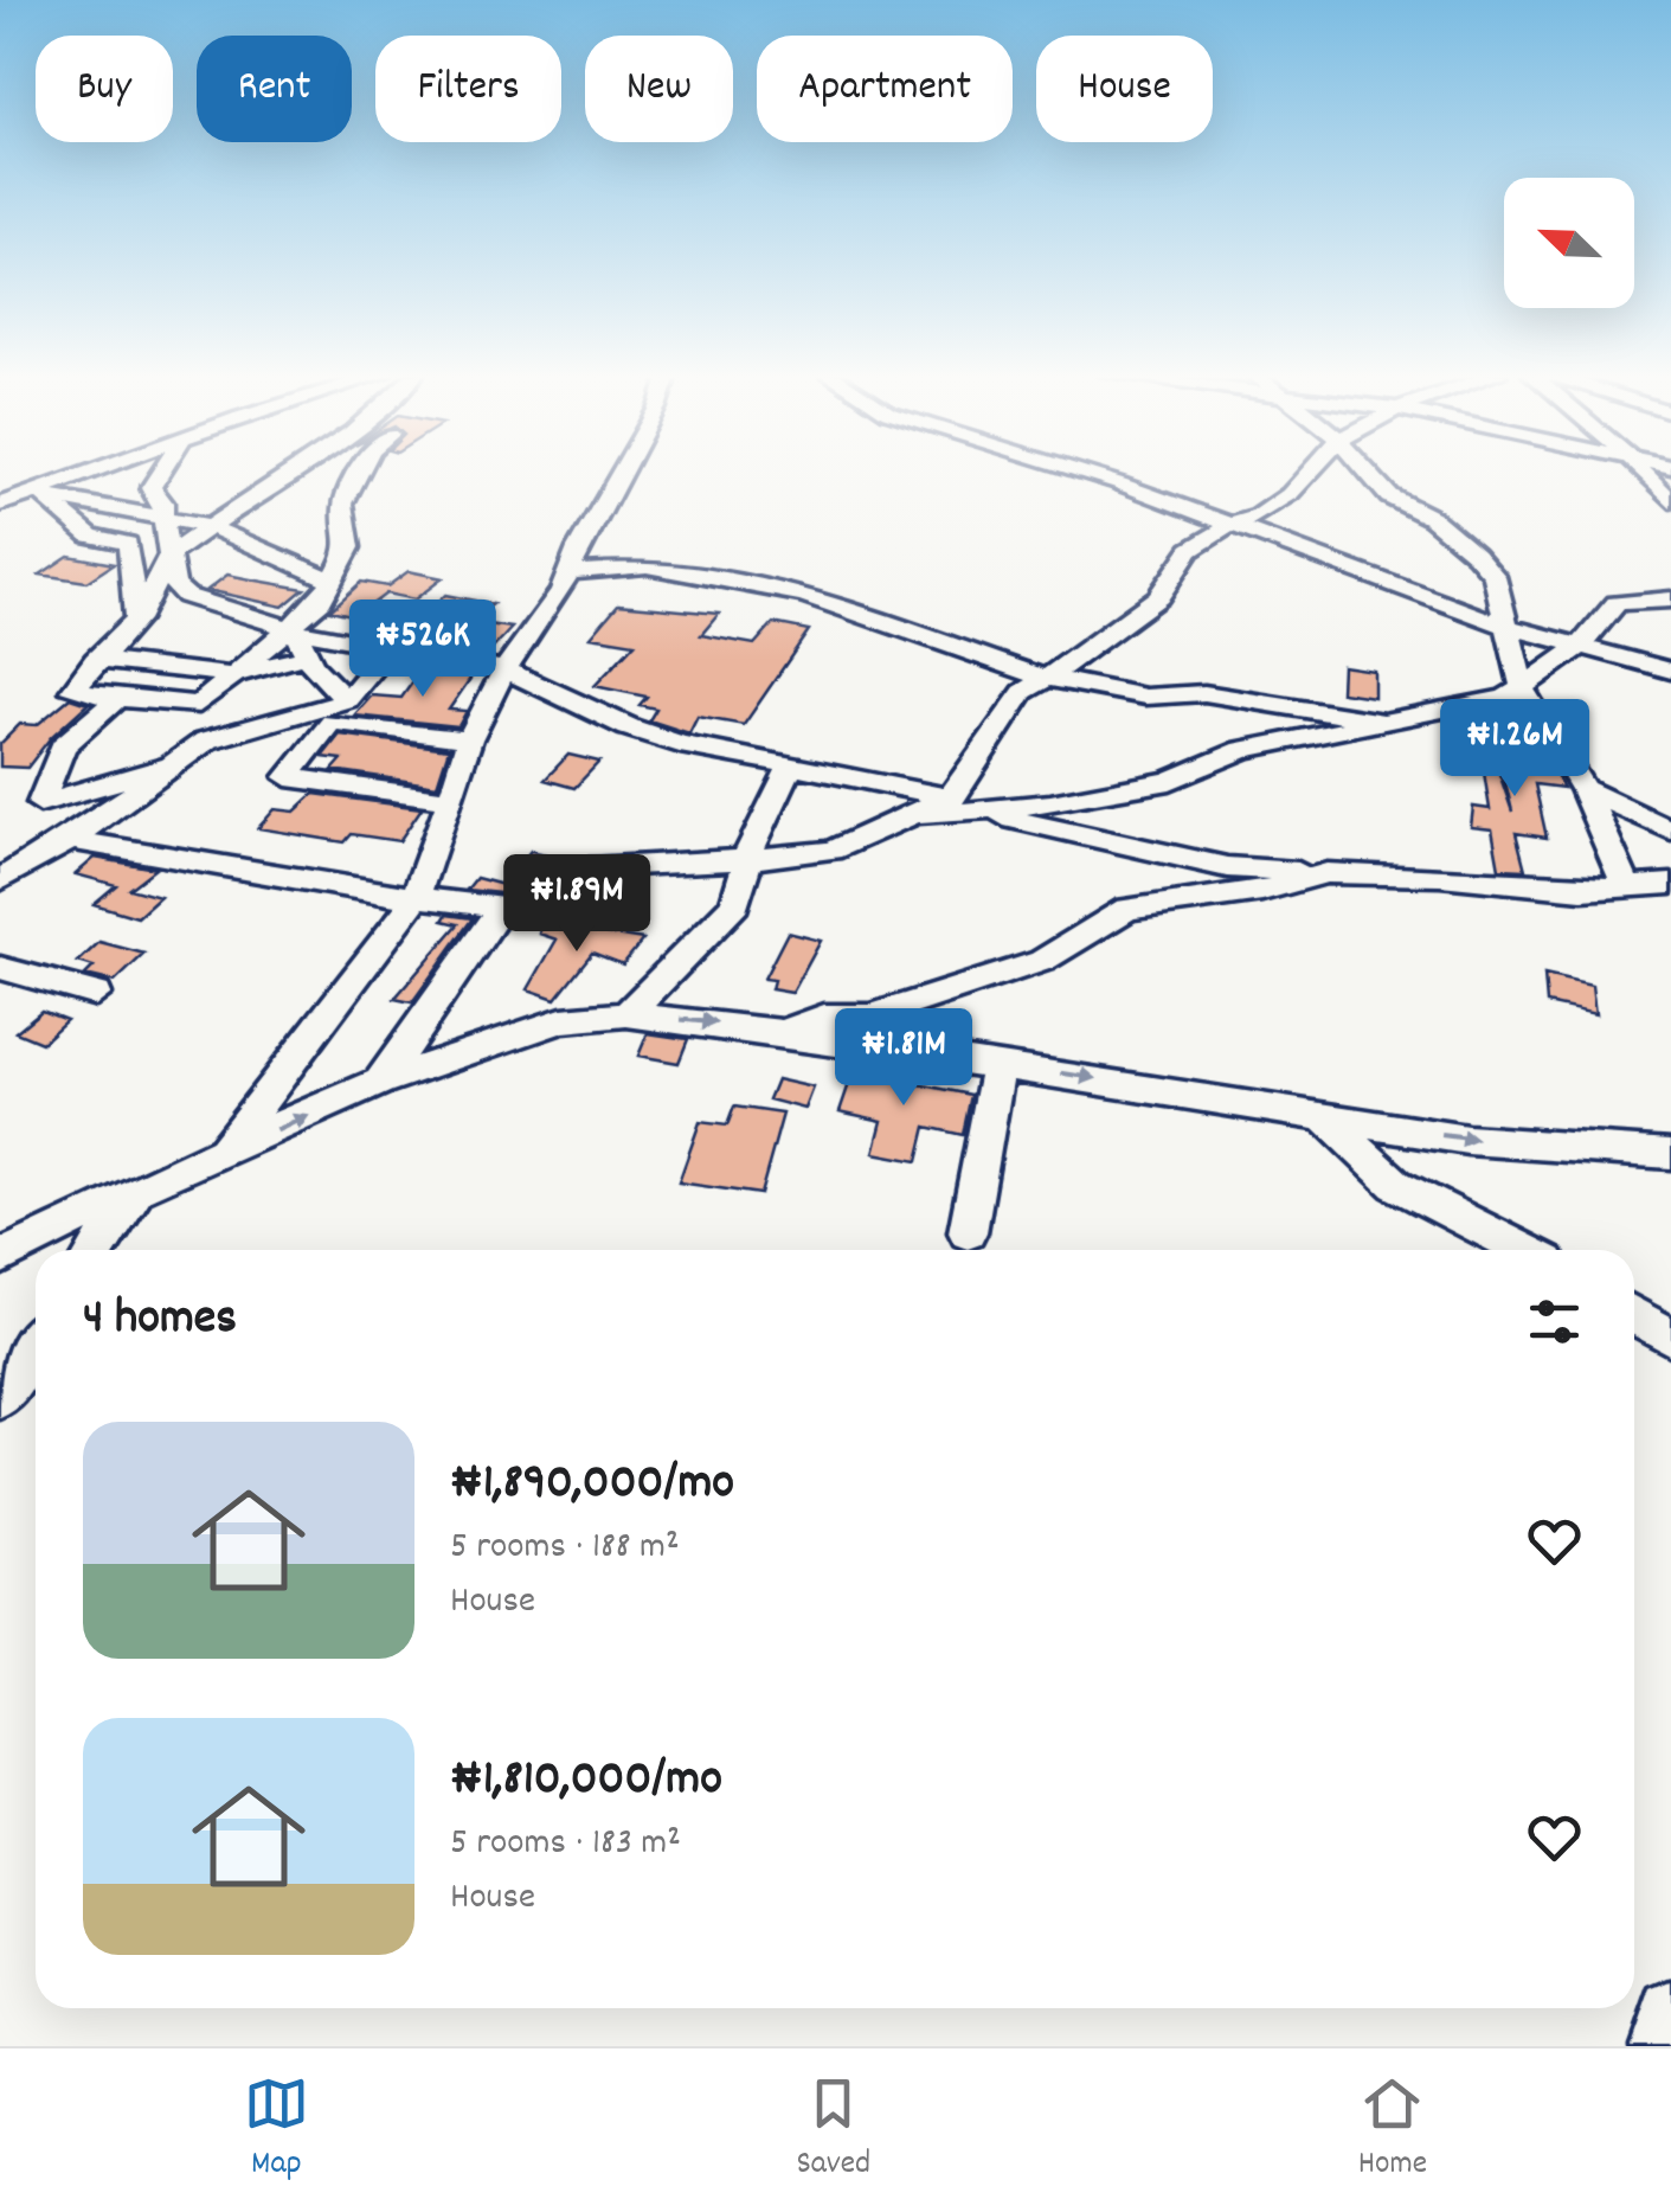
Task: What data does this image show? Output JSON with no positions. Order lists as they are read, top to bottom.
{
  "north": "top left",
  "page": {
    "chip": [
      "Buy",
      "Rent",
      "Filters",
      "New",
      "Apartment",
      "House"
    ],
    "price": [
      "₦526K",
      "₦1.26M",
      "₦1.89M",
      "₦1.81M"
    ],
    "heading": "4 homes",
    "list": [
      {
        "name": "₦1,890,000/mo",
        "note": "5 rooms · 188 m² · House"
      },
      {
        "name": "₦1,810,000/mo",
        "note": "5 rooms · 183 m² · House"
      }
    ],
    "tabs": ["Map", "Saved", "Home"]
  }
}
